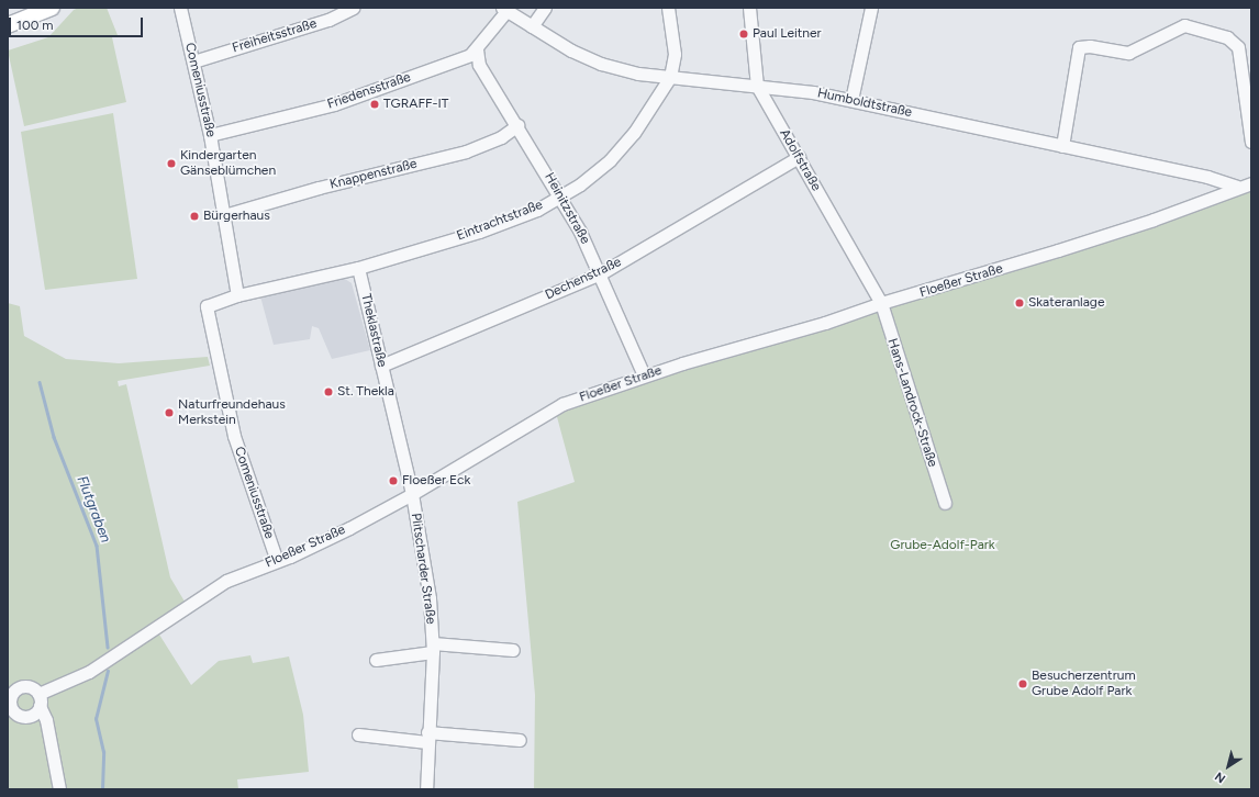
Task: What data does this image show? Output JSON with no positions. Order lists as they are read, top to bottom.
{
  "streets": {
    "street": [
      "Freiheitsstraße",
      "Comeniusstraße",
      "Friedensstraße",
      "Humboldtstraße",
      "Adolfstraße",
      "Knappenstraße",
      "Heinitzstraße",
      "Eintrachtstraße",
      "Dechenstraße",
      "Floeßer Straße",
      "Theklastraße",
      "Hans-Landrock-Straße",
      "Plitscharder Straße"
    ]
  },
  "crossings": [
    ["Freiheitsstraße", "Comeniusstraße"],
    ["Comeniusstraße", "Friedensstraße"],
    ["Comeniusstraße", "Knappenstraße"],
    ["Comeniusstraße", "Eintrachtstraße"],
    ["Comeniusstraße", "Floeßer Straße"],
    ["Friedensstraße", "Humboldtstraße"],
    ["Friedensstraße", "Heinitzstraße"],
    ["Humboldtstraße", "Adolfstraße"],
    ["Humboldtstraße", "Eintrachtstraße"],
    ["Humboldtstraße", "Floeßer Straße"],
    ["Adolfstraße", "Dechenstraße"],
    ["Adolfstraße", "Floeßer Straße"],
    ["Adolfstraße", "Hans-Landrock-Straße"],
    ["Knappenstraße", "Heinitzstraße"],
    ["Heinitzstraße", "Eintrachtstraße"],
    ["Heinitzstraße", "Dechenstraße"],
    ["Heinitzstraße", "Floeßer Straße"],
    ["Eintrachtstraße", "Theklastraße"],
    ["Dechenstraße", "Theklastraße"],
    ["Floeßer Straße", "Theklastraße"],
    ["Floeßer Straße", "Hans-Landrock-Straße"],
    ["Floeßer Straße", "Plitscharder Straße"],
    ["Theklastraße", "Plitscharder Straße"]
  ],
  "water": ["Flutgraben"],
  "parks": ["Grube-Adolf-Park"],
  "places": [
    "Paul Leitner",
    "TGRAFF-IT",
    "Kindergarten Gänseblümchen",
    "Bürgerhaus",
    "Skateranlage",
    "St. Thekla",
    "Naturfreundehaus Merkstein",
    "Floeßer Eck",
    "Besucherzentrum Grube Adolf Park"
  ],
  "scale_bar": "100 m",
  "north": "bottom left"
}
